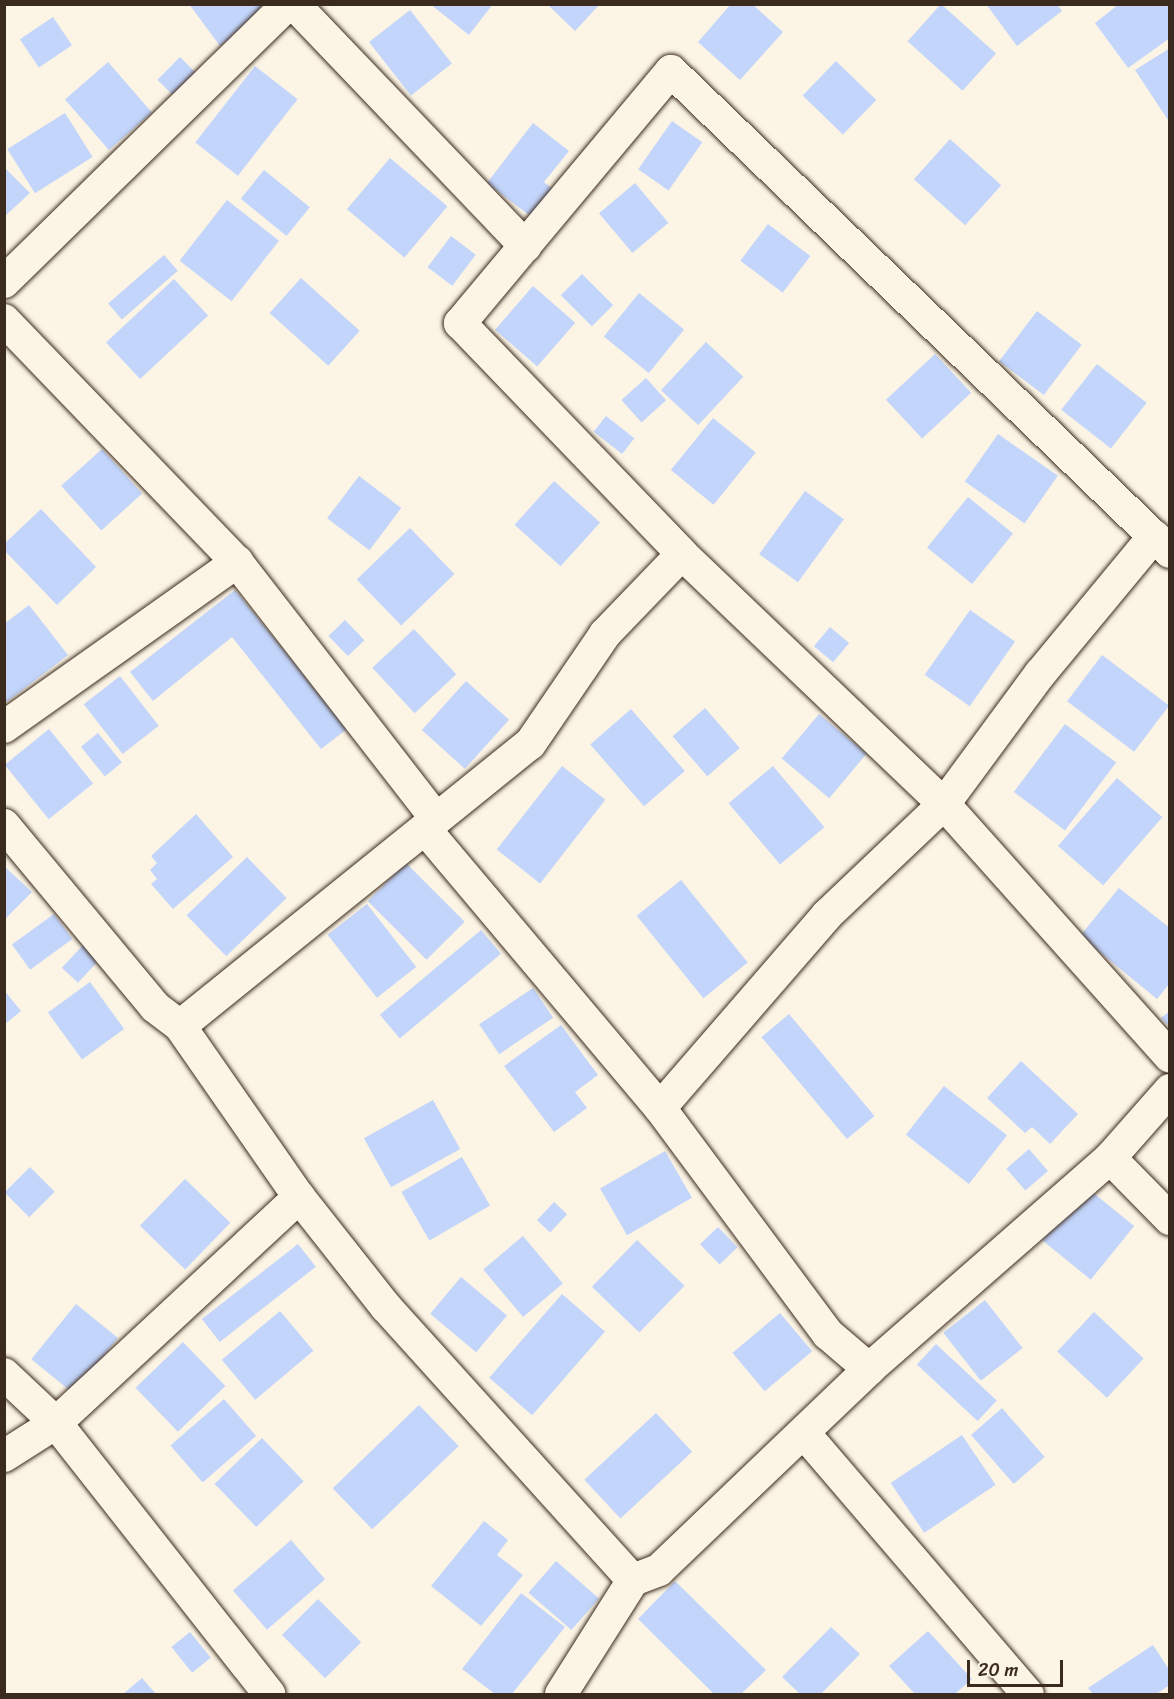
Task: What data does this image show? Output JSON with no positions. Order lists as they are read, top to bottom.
{
  "scale_bar": "20 m"
}
